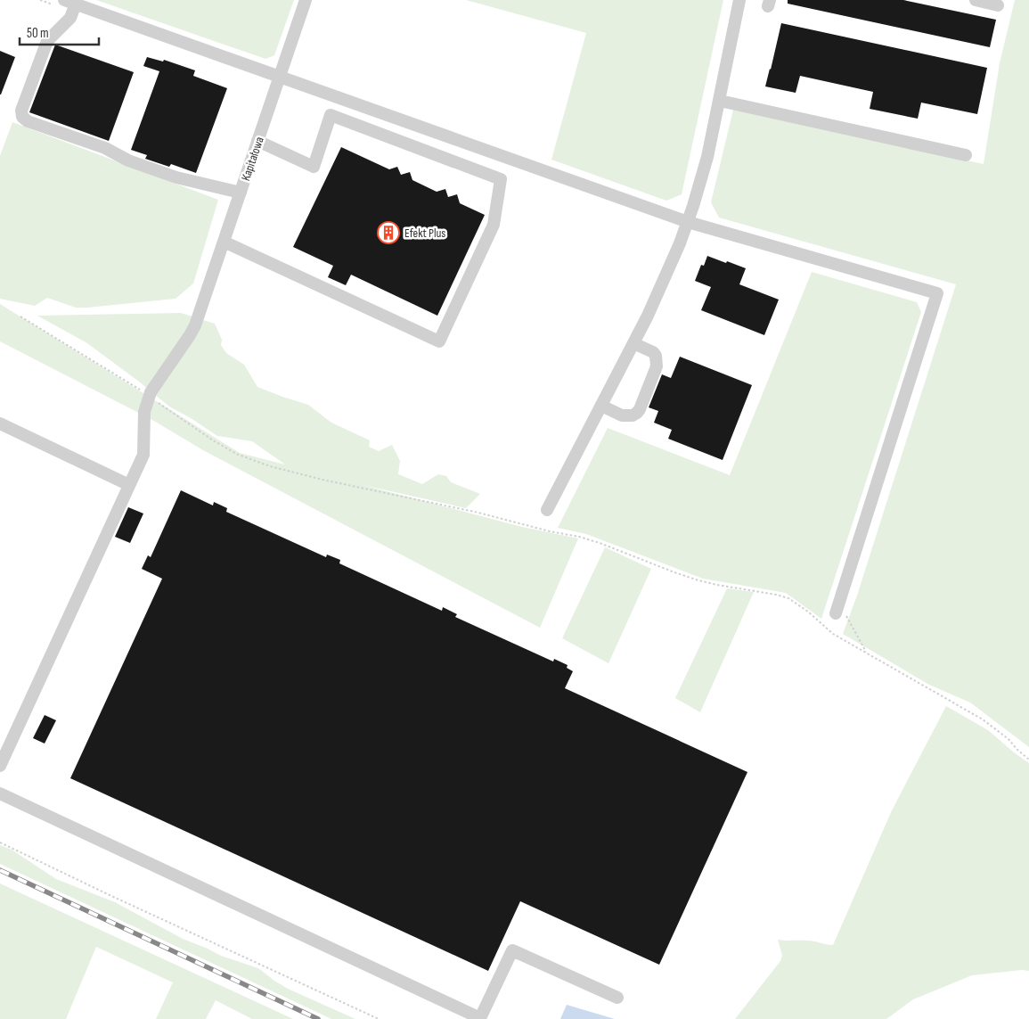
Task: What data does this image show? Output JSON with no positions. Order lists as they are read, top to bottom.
{
  "streets": {
    "street": ["Kapitałowa"]
  },
  "places": {
    "building": ["Efekt Plus"]
  },
  "scale_bar": "50 m"
}
